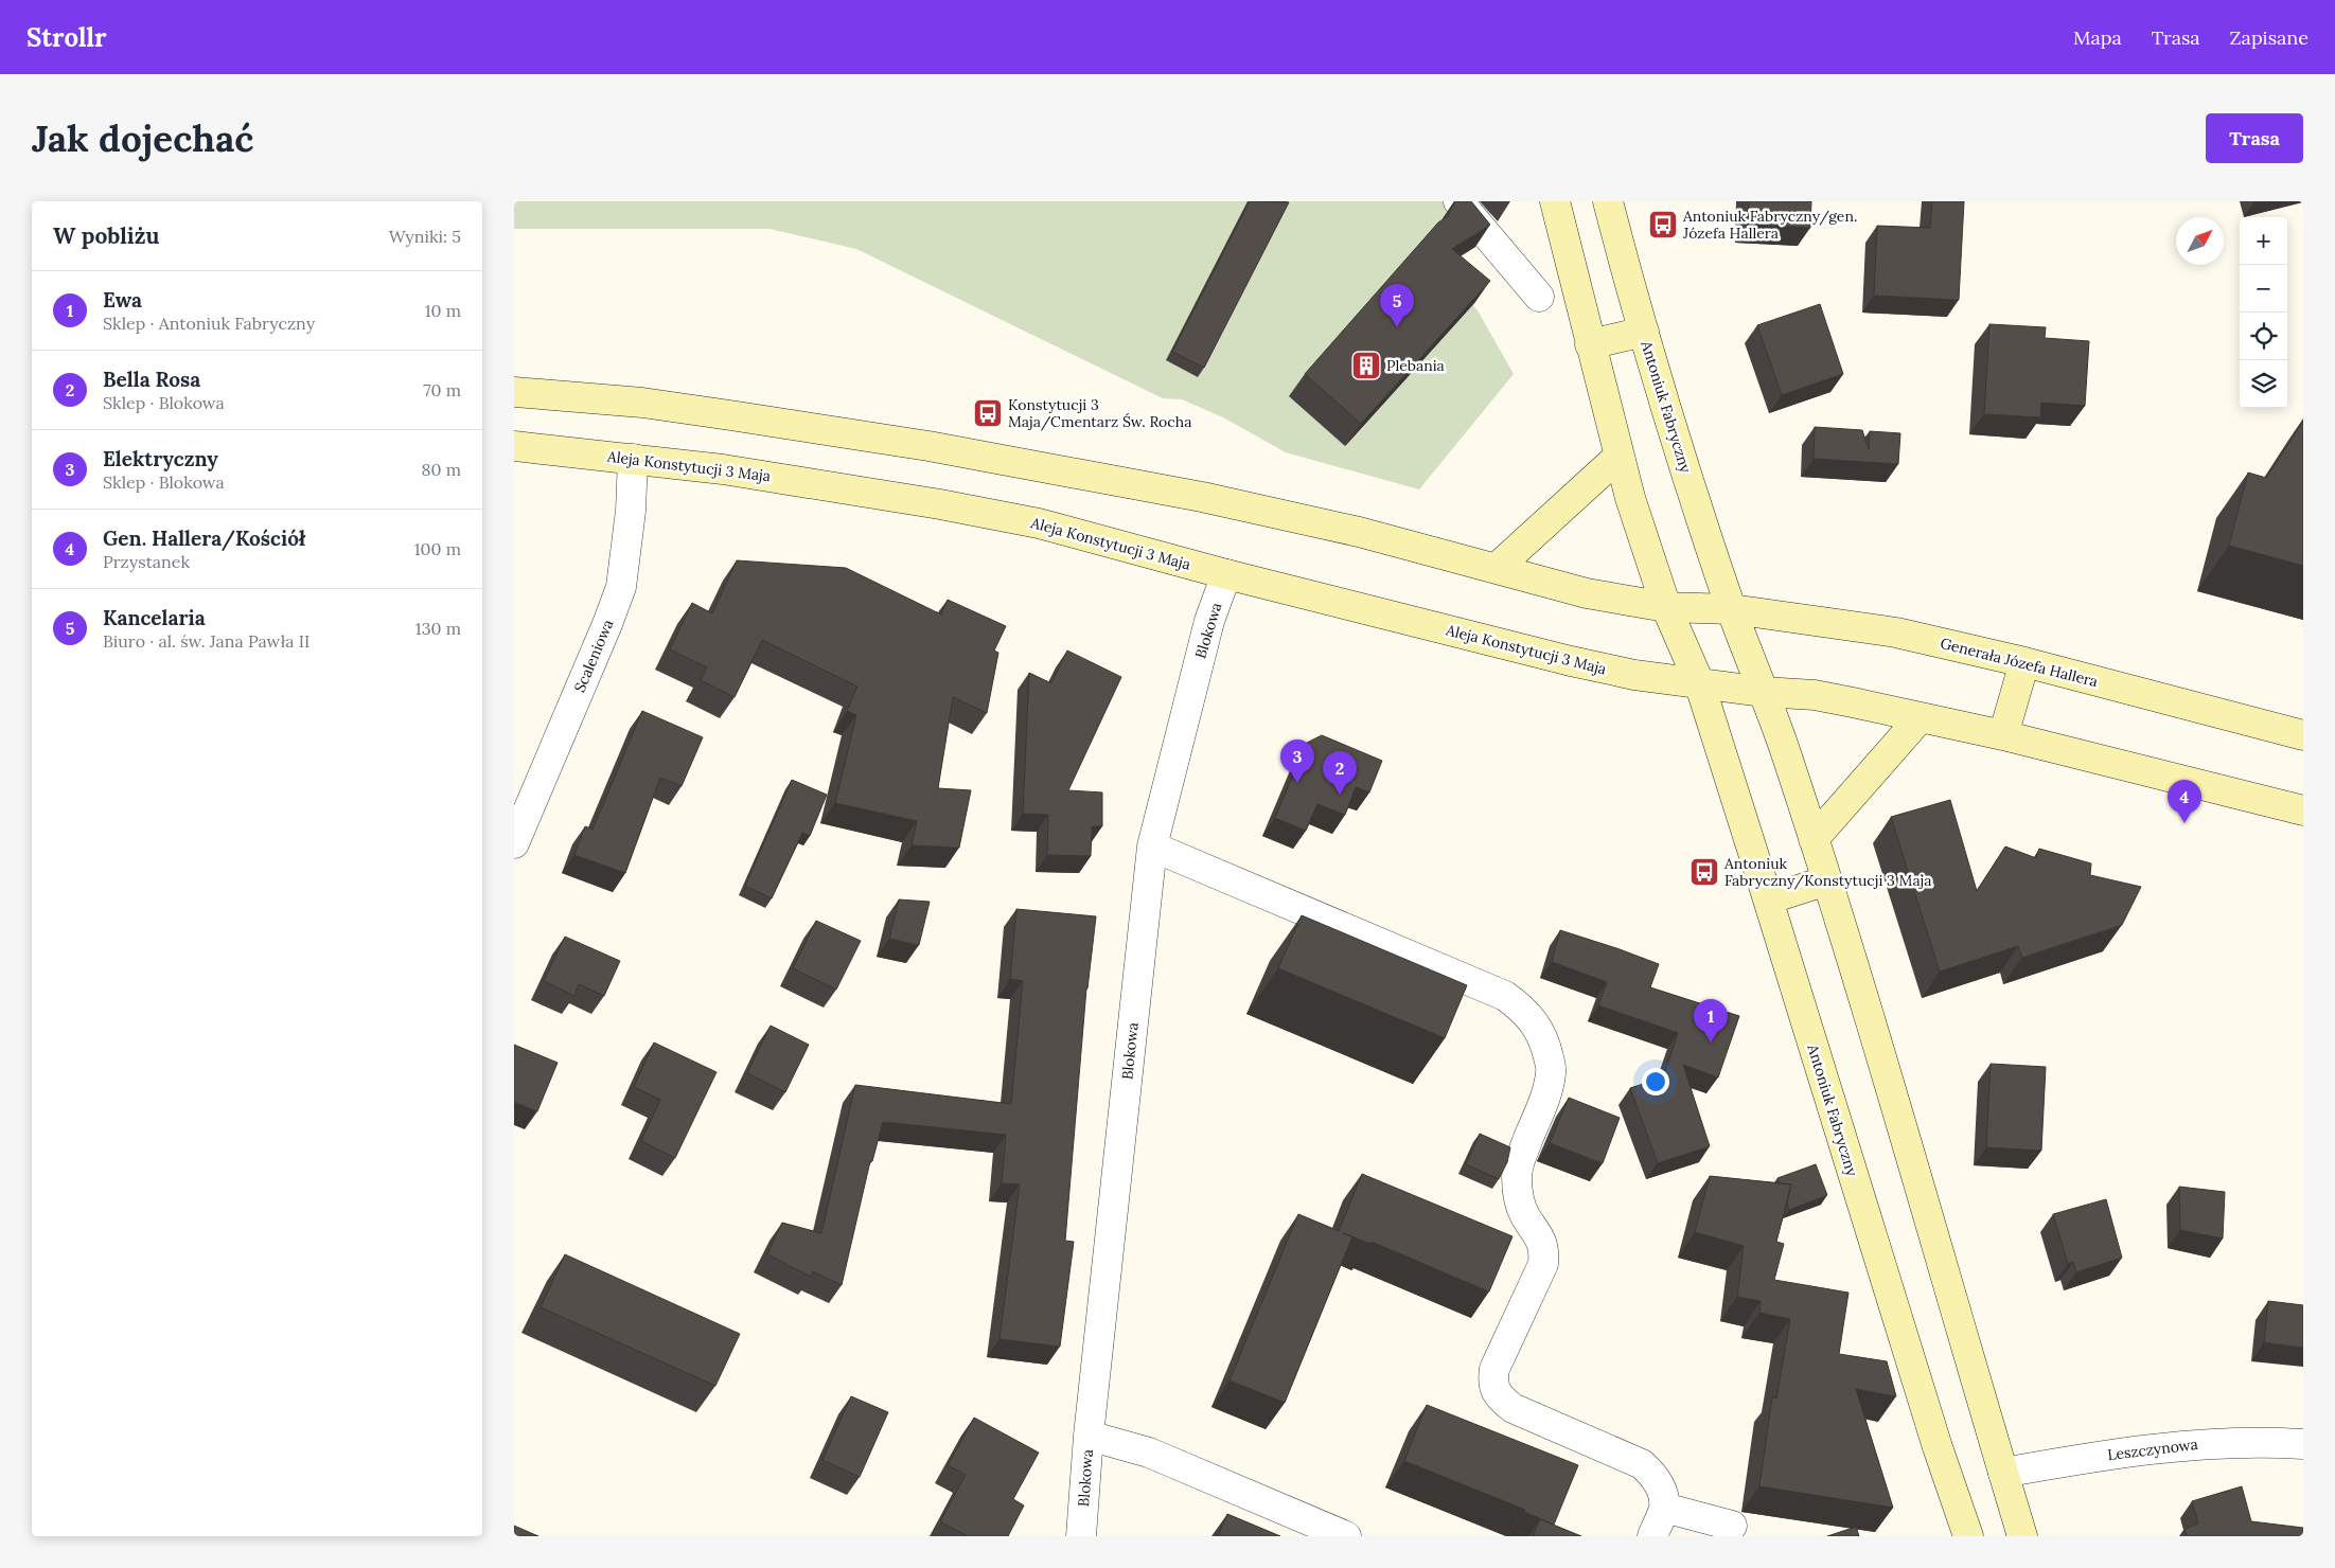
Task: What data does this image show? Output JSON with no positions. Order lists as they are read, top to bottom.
{
  "streets": {
    "main road": ["Antoniuk Fabryczny", "Aleja Konstytucji 3 Maja", "Generała Józefa Hallera"],
    "street": ["Blokowa", "Scaleniowa", "Leszczynowa"]
  },
  "crossings": [
    ["Antoniuk Fabryczny", "Aleja Konstytucji 3 Maja"],
    ["Antoniuk Fabryczny", "Generała Józefa Hallera"],
    ["Aleja Konstytucji 3 Maja", "Blokowa"],
    ["Aleja Konstytucji 3 Maja", "Scaleniowa"]
  ],
  "places": {
    "bus stop": ["Antoniuk Fabryczny/gen. Józefa Hallera", "Konstytucji 3 Maja/Cmentarz Św. Rocha", "Antoniuk Fabryczny/Konstytucji 3 Maja"],
    "building": ["Plebania"]
  },
  "north": "top right",
  "page": {
    "header": "Strollr",
    "nav": ["Mapa", "Trasa", "Zapisane"],
    "buttons": "Trasa",
    "title": "Jak dojechać",
    "heading": ["W pobliżu", "Wyniki: 5"],
    "map_buttons": ["+", "−"],
    "list": [
      {
        "mark": "1",
        "name": "Ewa",
        "note": "Sklep · Antoniuk Fabryczny",
        "value": "10 m"
      },
      {
        "mark": "2",
        "name": "Bella Rosa",
        "note": "Sklep · Blokowa",
        "value": "70 m"
      },
      {
        "mark": "3",
        "name": "Elektryczny",
        "note": "Sklep · Blokowa",
        "value": "80 m"
      },
      {
        "mark": "4",
        "name": "Gen. Hallera/Kościół",
        "note": "Przystanek",
        "value": "100 m"
      },
      {
        "mark": "5",
        "name": "Kancelaria",
        "note": "Biuro · al. św. Jana Pawła II",
        "value": "130 m"
      }
    ],
    "pins": [
      "5",
      "3",
      "2",
      "4",
      "1"
    ]
  }
}
